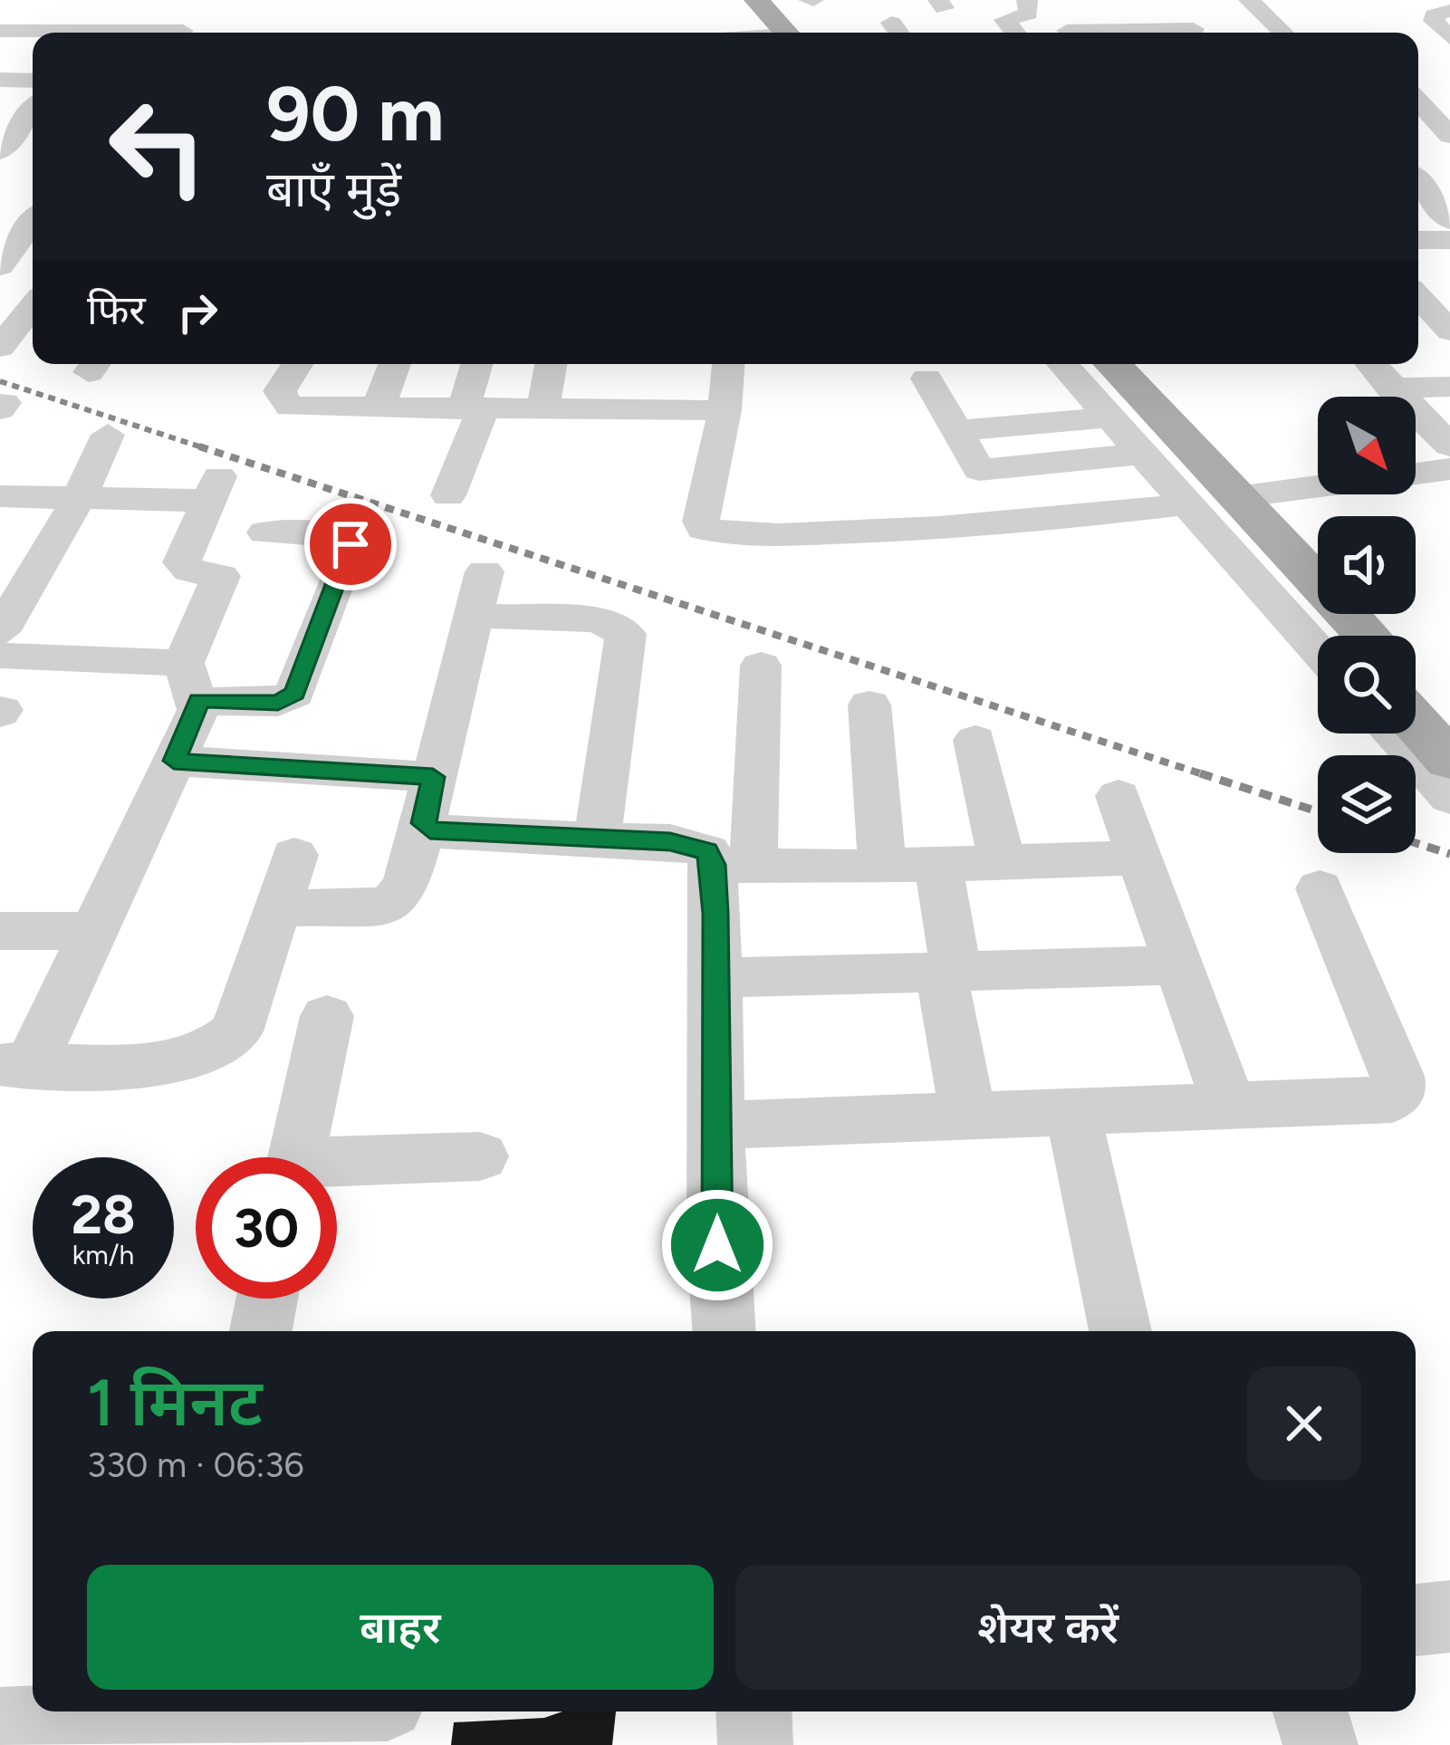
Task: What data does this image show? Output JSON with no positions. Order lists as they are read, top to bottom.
{
  "north": "bottom right",
  "page": {
    "turn": ["90 m", "बाएँ मुड़ें"],
    "then": "फिर",
    "speed": "28 km/h",
    "limit": "30",
    "heading": ["1 मिनट", "330 m · 06:36"],
    "buttons": ["बाहर", "शेयर करें"]
  }
}
